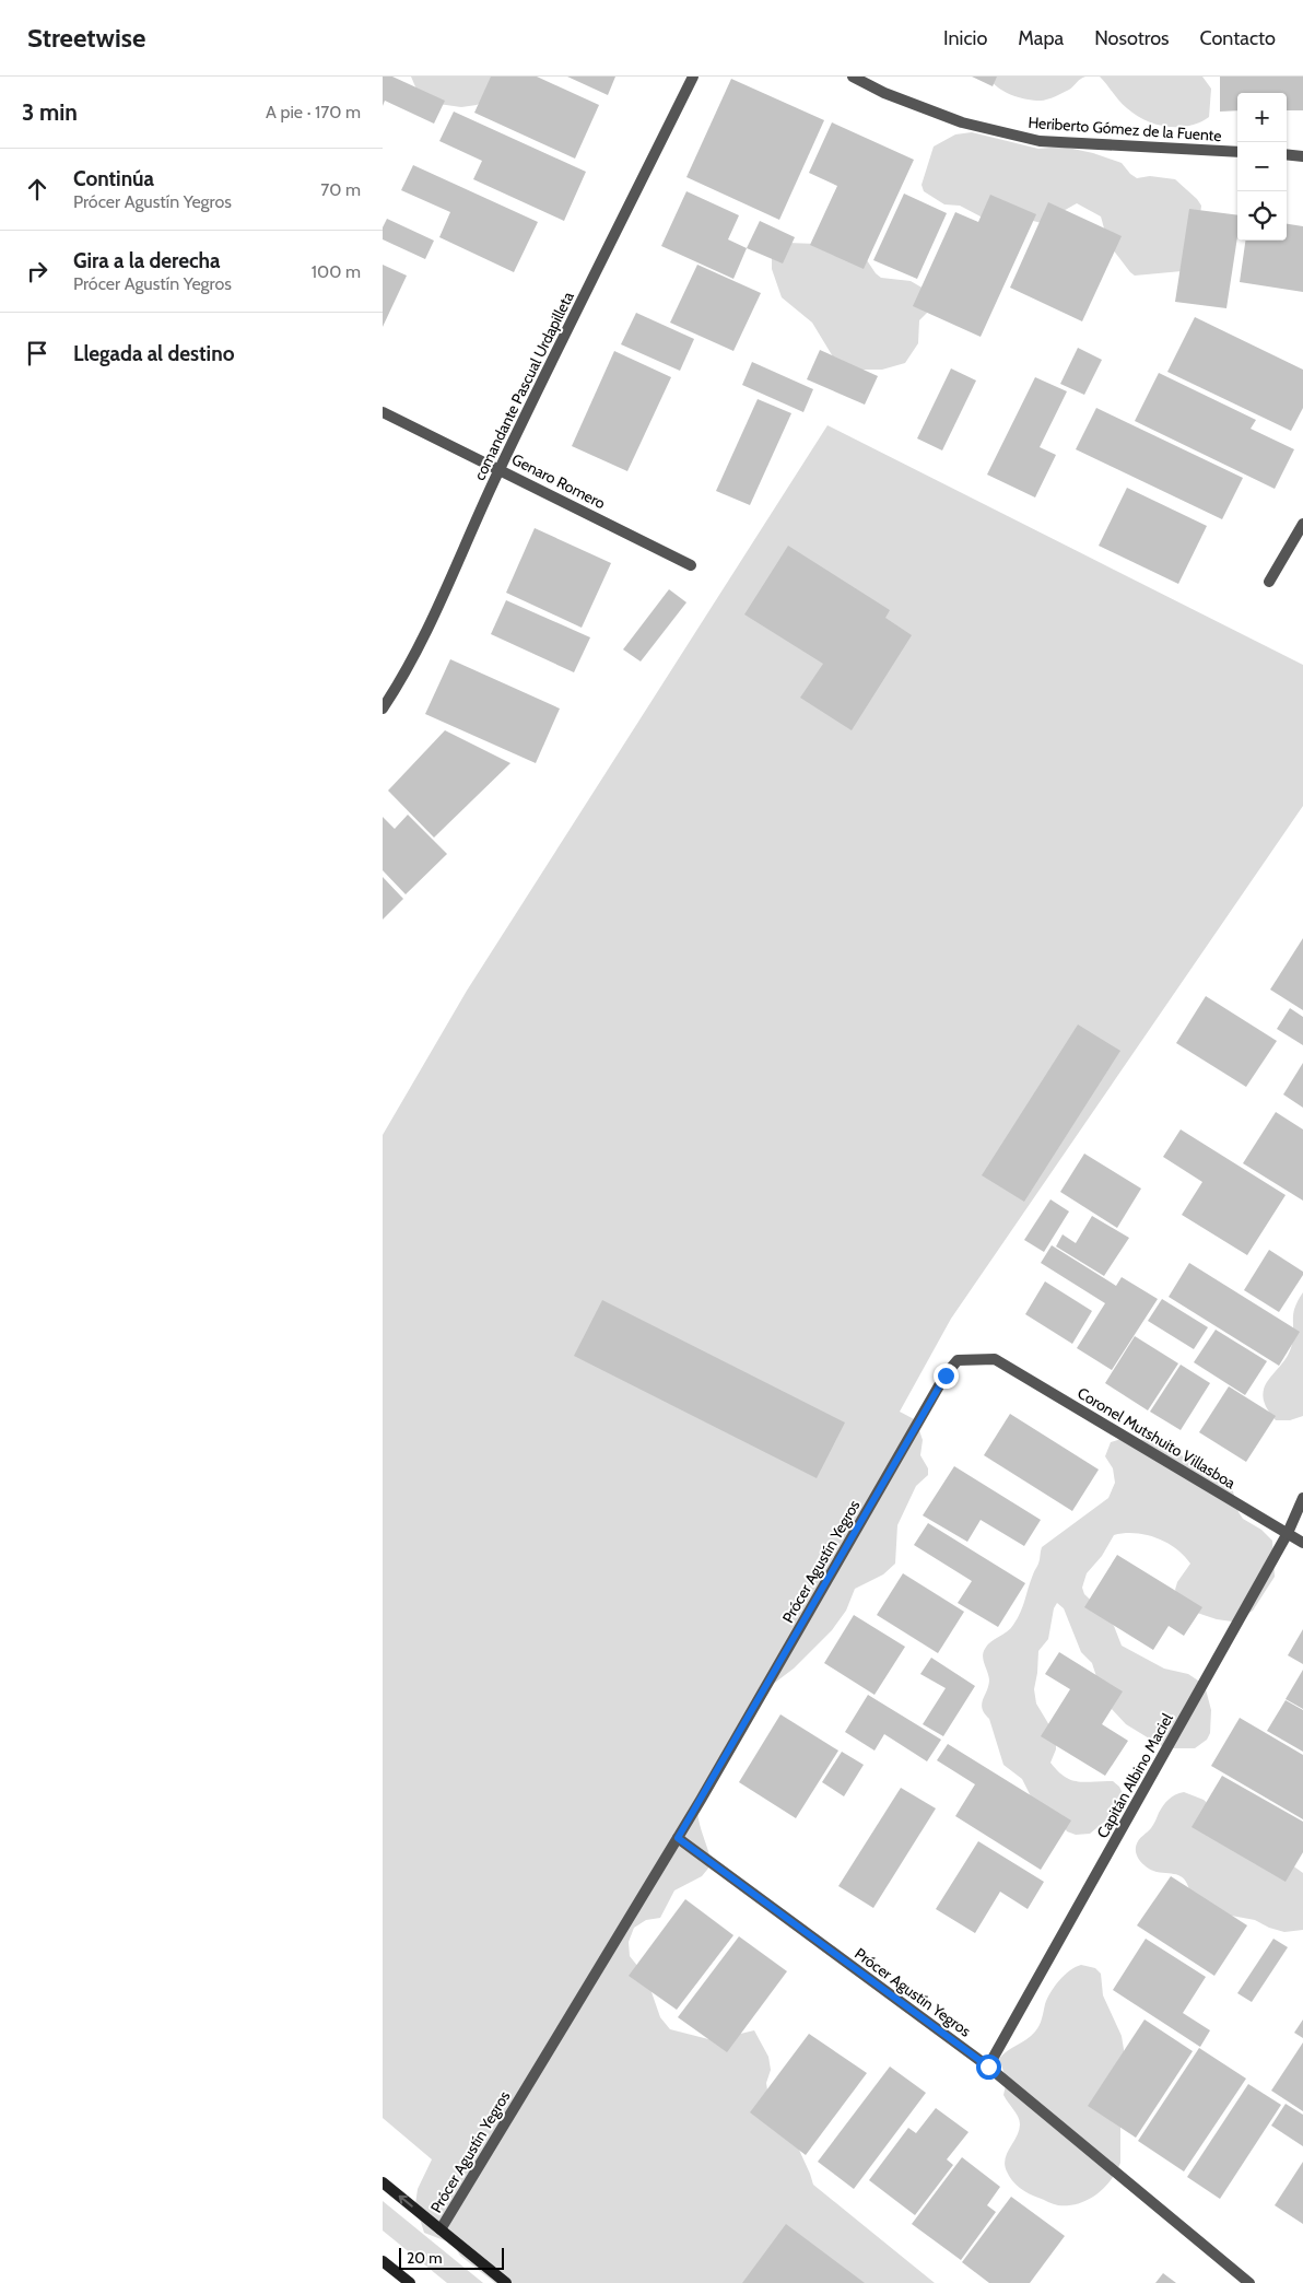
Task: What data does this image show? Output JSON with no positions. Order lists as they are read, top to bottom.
{
  "streets": {
    "street": [
      "Heriberto Gómez de la Fuente",
      "comandante Pascual Urdapilleta",
      "Genaro Romero",
      "Coronel Mutshuito Villasboa",
      "Prócer Agustín Yegros",
      "Capitán Albino Maciel"
    ]
  },
  "crossings": [
    ["comandante Pascual Urdapilleta", "Genaro Romero"],
    ["Coronel Mutshuito Villasboa", "Prócer Agustín Yegros"],
    ["Coronel Mutshuito Villasboa", "Capitán Albino Maciel"],
    ["Prócer Agustín Yegros", "Capitán Albino Maciel"]
  ],
  "scale_bar": "20 m",
  "page": {
    "header": "Streetwise",
    "nav": [
      "Inicio",
      "Mapa",
      "Nosotros",
      "Contacto"
    ],
    "heading": ["3 min", "A pie · 170 m"],
    "map_buttons": ["+", "−"],
    "list": [
      ["Continúa", "Prócer Agustín Yegros", "70 m"],
      ["Gira a la derecha", "Prócer Agustín Yegros", "100 m"],
      "Llegada al destino"
    ],
    "scale": "20 m"
  }
}
